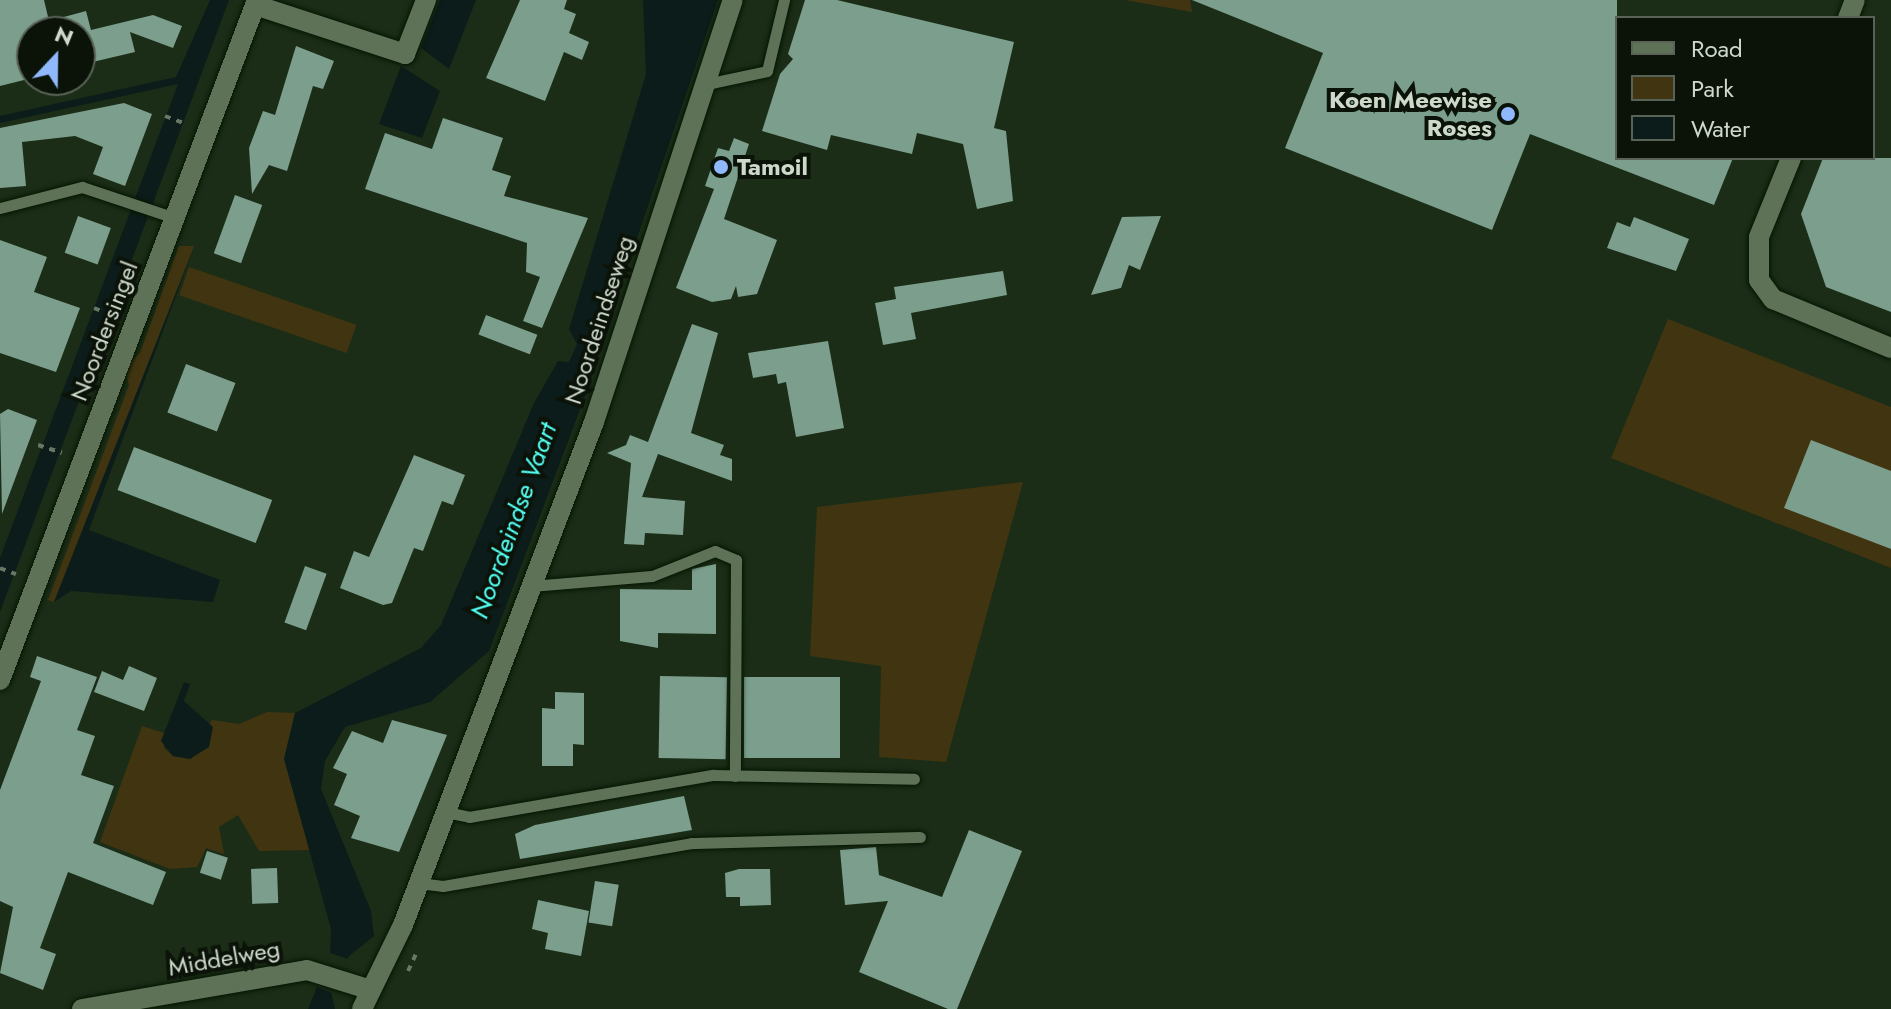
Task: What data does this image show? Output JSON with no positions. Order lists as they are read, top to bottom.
{
  "streets": {
    "street": ["Noordeindseweg", "Noordersingel", "Middelweg"]
  },
  "crossings": [
    ["Noordeindseweg", "Middelweg"]
  ],
  "water": ["Noordeindse Vaart"],
  "places": ["Koen Meewise Roses", "Tamoil"],
  "legend": ["Road", "Park", "Water"],
  "north": "top"
}
